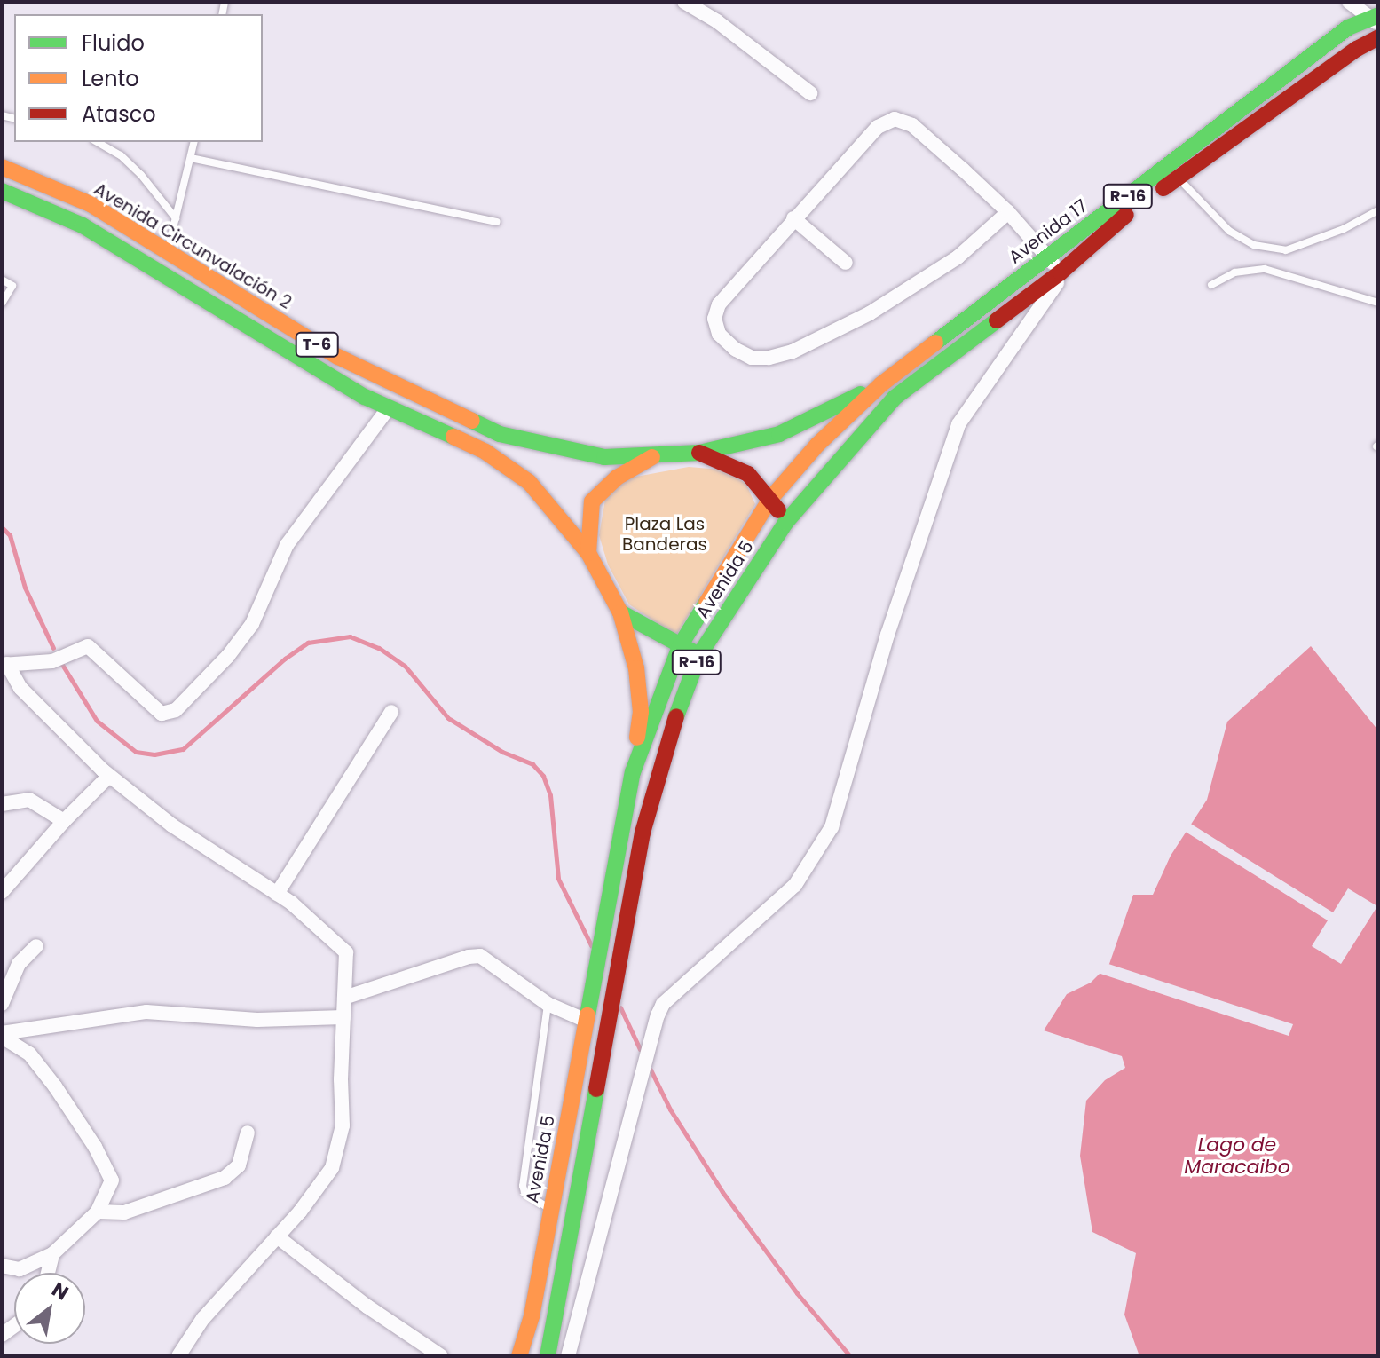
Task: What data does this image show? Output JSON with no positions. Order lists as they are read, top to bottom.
{
  "streets": {
    "main road": [
      "R-16",
      "Avenida 17",
      "Avenida Circunvalación 2",
      "T-6",
      "Avenida 5"
    ]
  },
  "crossings": [
    ["Avenida 17", "Avenida Circunvalación 2"],
    ["Avenida 17", "Avenida 5"],
    ["Avenida Circunvalación 2", "T-6"],
    ["Avenida Circunvalación 2", "Avenida 5"],
    ["T-6", "Avenida 5"]
  ],
  "water": ["Lago de Maracaibo"],
  "parks": ["Plaza Las Banderas"],
  "legend": ["Fluido", "Lento", "Atasco"],
  "north": "top right"
}
